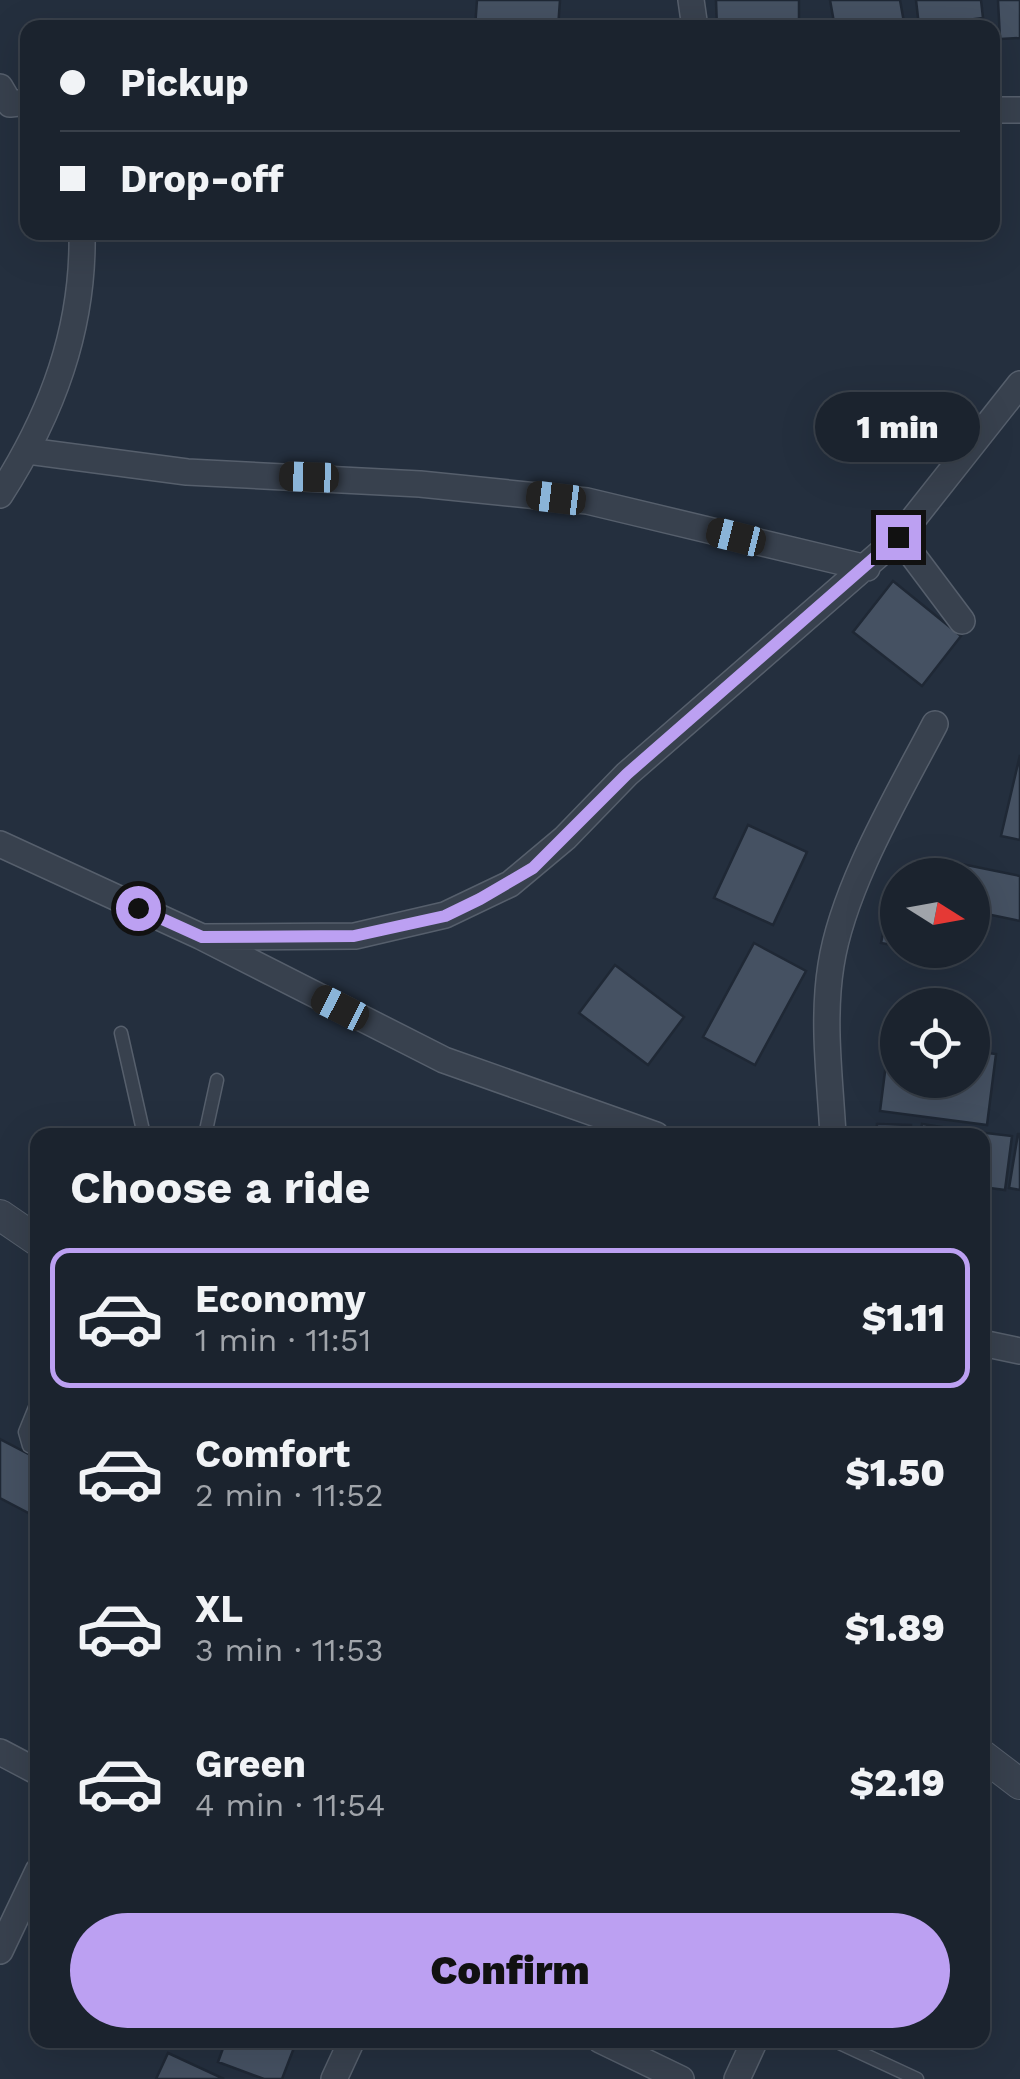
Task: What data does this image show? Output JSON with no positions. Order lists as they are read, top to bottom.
{
  "north": "right",
  "page": {
    "banner": ["Pickup", "Drop-off"],
    "bubble": "1 min",
    "heading": "Choose a ride",
    "list": [
      {
        "name": "Economy",
        "note": "1 min · 11:51",
        "value": "$1.11"
      },
      {
        "name": "Comfort",
        "note": "2 min · 11:52",
        "value": "$1.50"
      },
      {
        "name": "XL",
        "note": "3 min · 11:53",
        "value": "$1.89"
      },
      {
        "name": "Green",
        "note": "4 min · 11:54",
        "value": "$2.19"
      }
    ],
    "buttons": "Confirm"
  }
}
